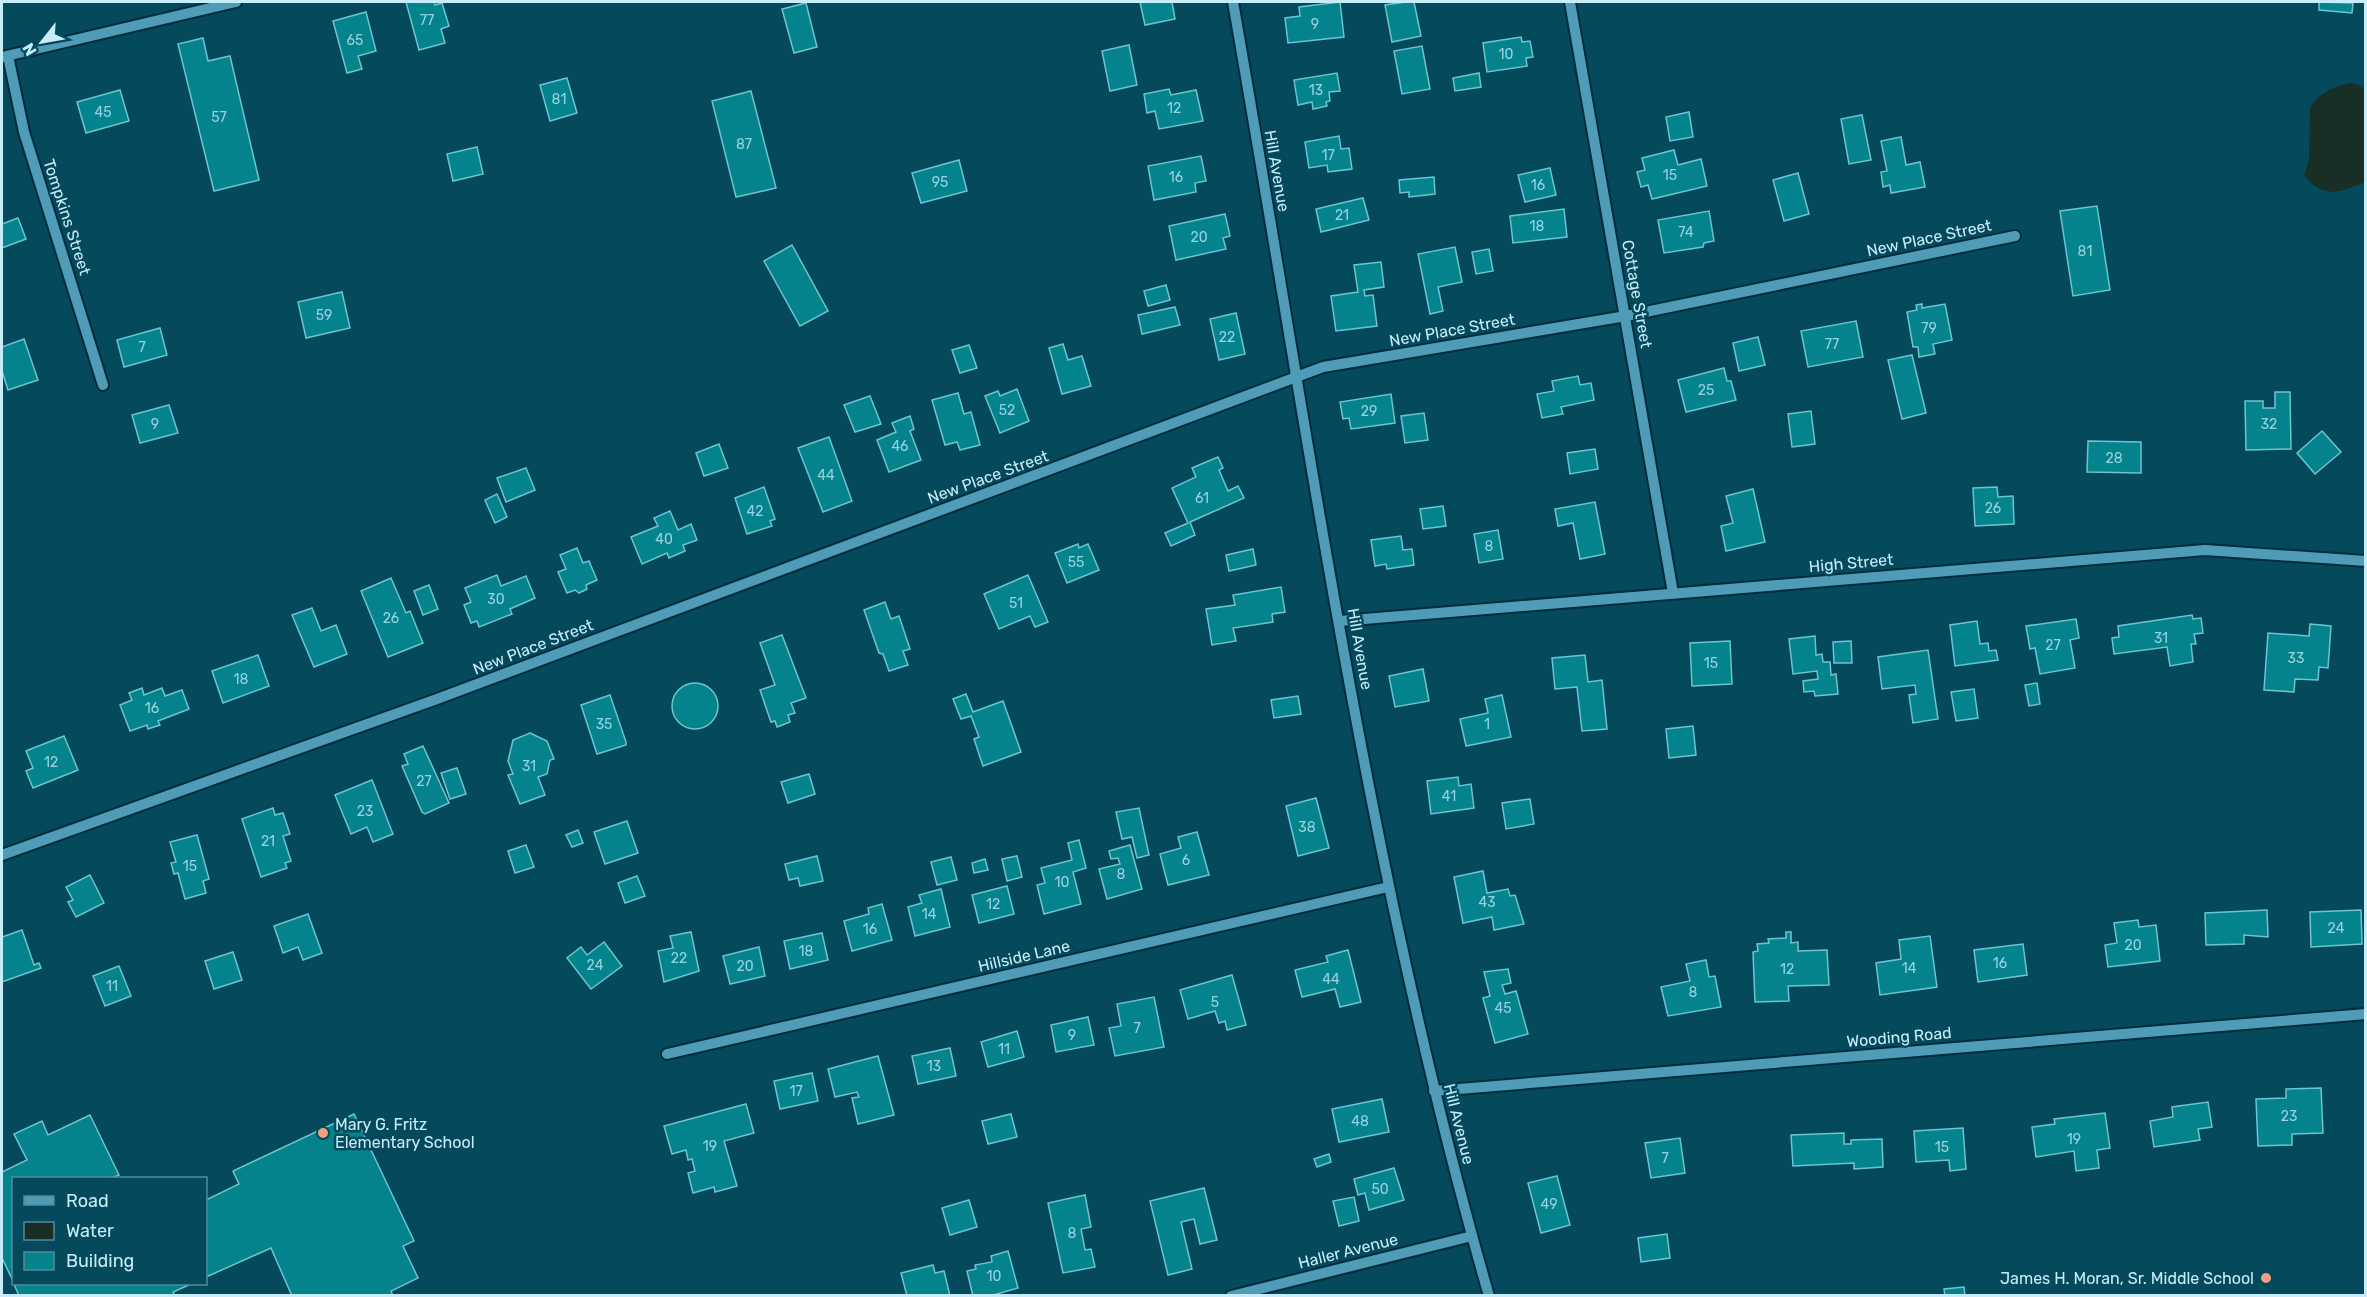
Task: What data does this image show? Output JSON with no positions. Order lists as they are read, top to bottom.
{
  "streets": {
    "street": [
      "Hill Avenue",
      "Tompkins Street",
      "New Place Street",
      "Cottage Street",
      "High Street",
      "Hillside Lane",
      "Wooding Road",
      "Haller Avenue"
    ]
  },
  "crossings": [
    ["Hill Avenue", "New Place Street"],
    ["Hill Avenue", "High Street"],
    ["Hill Avenue", "Hillside Lane"],
    ["Hill Avenue", "Wooding Road"],
    ["Hill Avenue", "Haller Avenue"],
    ["New Place Street", "Cottage Street"],
    ["Cottage Street", "High Street"]
  ],
  "places": ["Mary G. Fritz Elementary School", "James H. Moran, Sr. Middle School"],
  "house_numbers": [
    "77",
    "9",
    "65",
    "10",
    "13",
    "81",
    "12",
    "45",
    "57",
    "87",
    "17",
    "15",
    "16",
    "95",
    "16",
    "21",
    "18",
    "74",
    "20",
    "81",
    "59",
    "79",
    "22",
    "77",
    "7",
    "25",
    "52",
    "29",
    "9",
    "32",
    "46",
    "28",
    "44",
    "61",
    "26",
    "42",
    "40",
    "8",
    "55",
    "30",
    "51",
    "26",
    "31",
    "27",
    "33",
    "15",
    "18",
    "16",
    "35",
    "1",
    "12",
    "31",
    "27",
    "41",
    "23",
    "38",
    "21",
    "6",
    "15",
    "8",
    "10",
    "43",
    "12",
    "14",
    "24",
    "16",
    "20",
    "18",
    "22",
    "16",
    "24",
    "20",
    "14",
    "12",
    "44",
    "11",
    "8",
    "5",
    "45",
    "7",
    "9",
    "11",
    "13",
    "17",
    "23",
    "48",
    "19",
    "19",
    "15",
    "7",
    "50",
    "49",
    "8",
    "10"
  ],
  "legend": ["Road", "Water", "Building"],
  "north": "bottom left"
}
